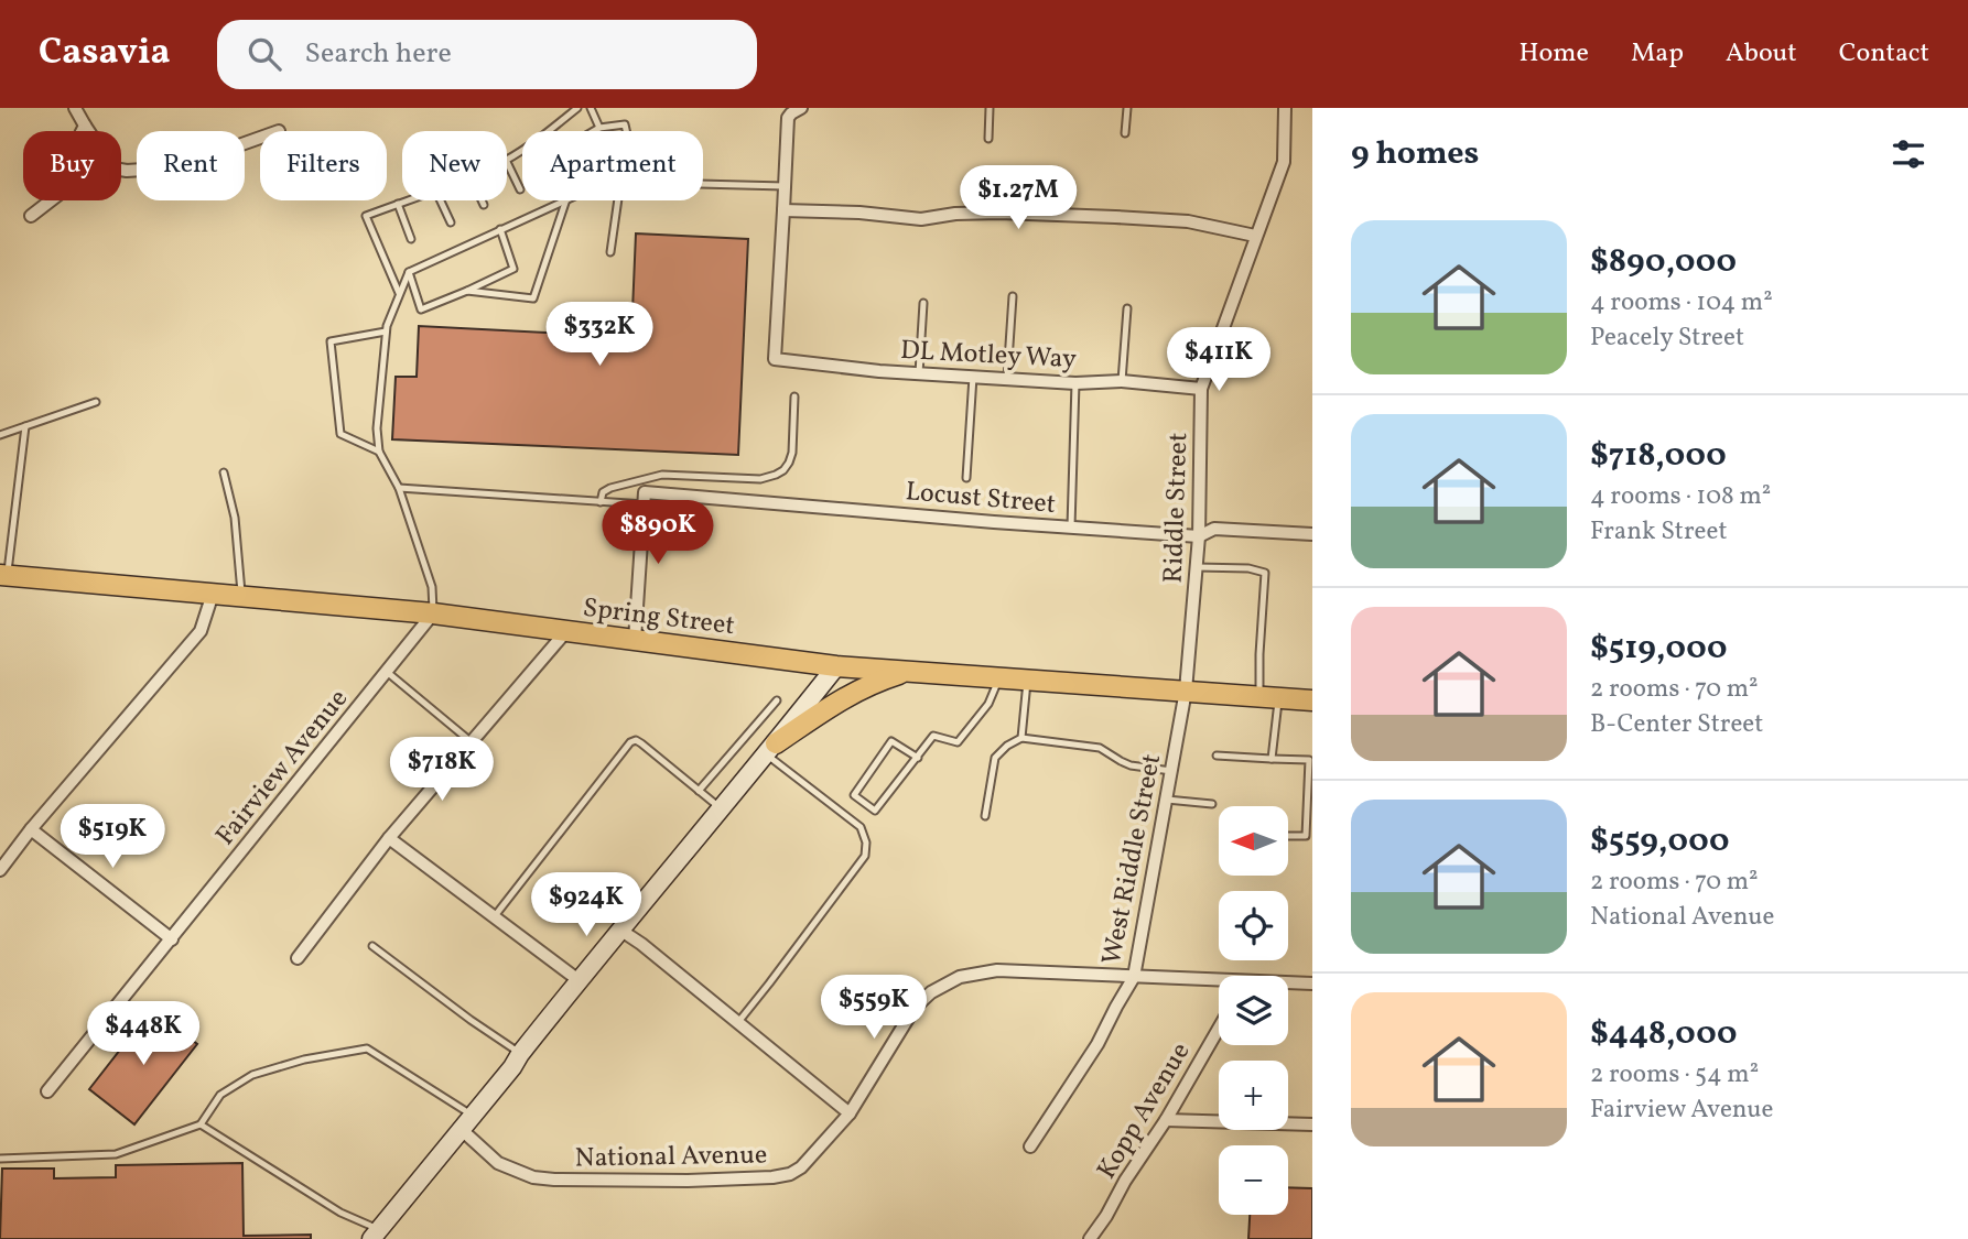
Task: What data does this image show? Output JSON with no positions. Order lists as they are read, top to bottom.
{
  "streets": {
    "main road": ["Spring Street"],
    "street": [
      "DL Motley Way",
      "Locust Street",
      "Riddle Street",
      "Fairview Avenue",
      "West Riddle Street",
      "Kopp Avenue",
      "National Avenue"
    ]
  },
  "crossings": [
    ["DL Motley Way", "Riddle Street"],
    ["Locust Street", "Riddle Street"],
    ["Riddle Street", "Spring Street"],
    ["Riddle Street", "West Riddle Street"],
    ["Spring Street", "Fairview Avenue"],
    ["Spring Street", "West Riddle Street"],
    ["West Riddle Street", "National Avenue"]
  ],
  "north": "left",
  "page": {
    "header": "Casavia",
    "search": "Search here",
    "nav": [
      "Home",
      "Map",
      "About",
      "Contact"
    ],
    "heading": "9 homes",
    "chip": [
      "Buy",
      "Rent",
      "Filters",
      "New",
      "Apartment"
    ],
    "price": [
      "$1.27M",
      "$332K",
      "$411K",
      "$890K",
      "$718K",
      "$519K",
      "$924K",
      "$559K",
      "$448K"
    ],
    "list": [
      {
        "name": "$890,000",
        "note": "4 rooms · 104 m² · Peacely Street"
      },
      {
        "name": "$718,000",
        "note": "4 rooms · 108 m² · Frank Street"
      },
      {
        "name": "$519,000",
        "note": "2 rooms · 70 m² · B-Center Street"
      },
      {
        "name": "$559,000",
        "note": "2 rooms · 70 m² · National Avenue"
      },
      {
        "name": "$448,000",
        "note": "2 rooms · 54 m² · Fairview Avenue"
      }
    ],
    "map_buttons": ["+", "−"]
  }
}
